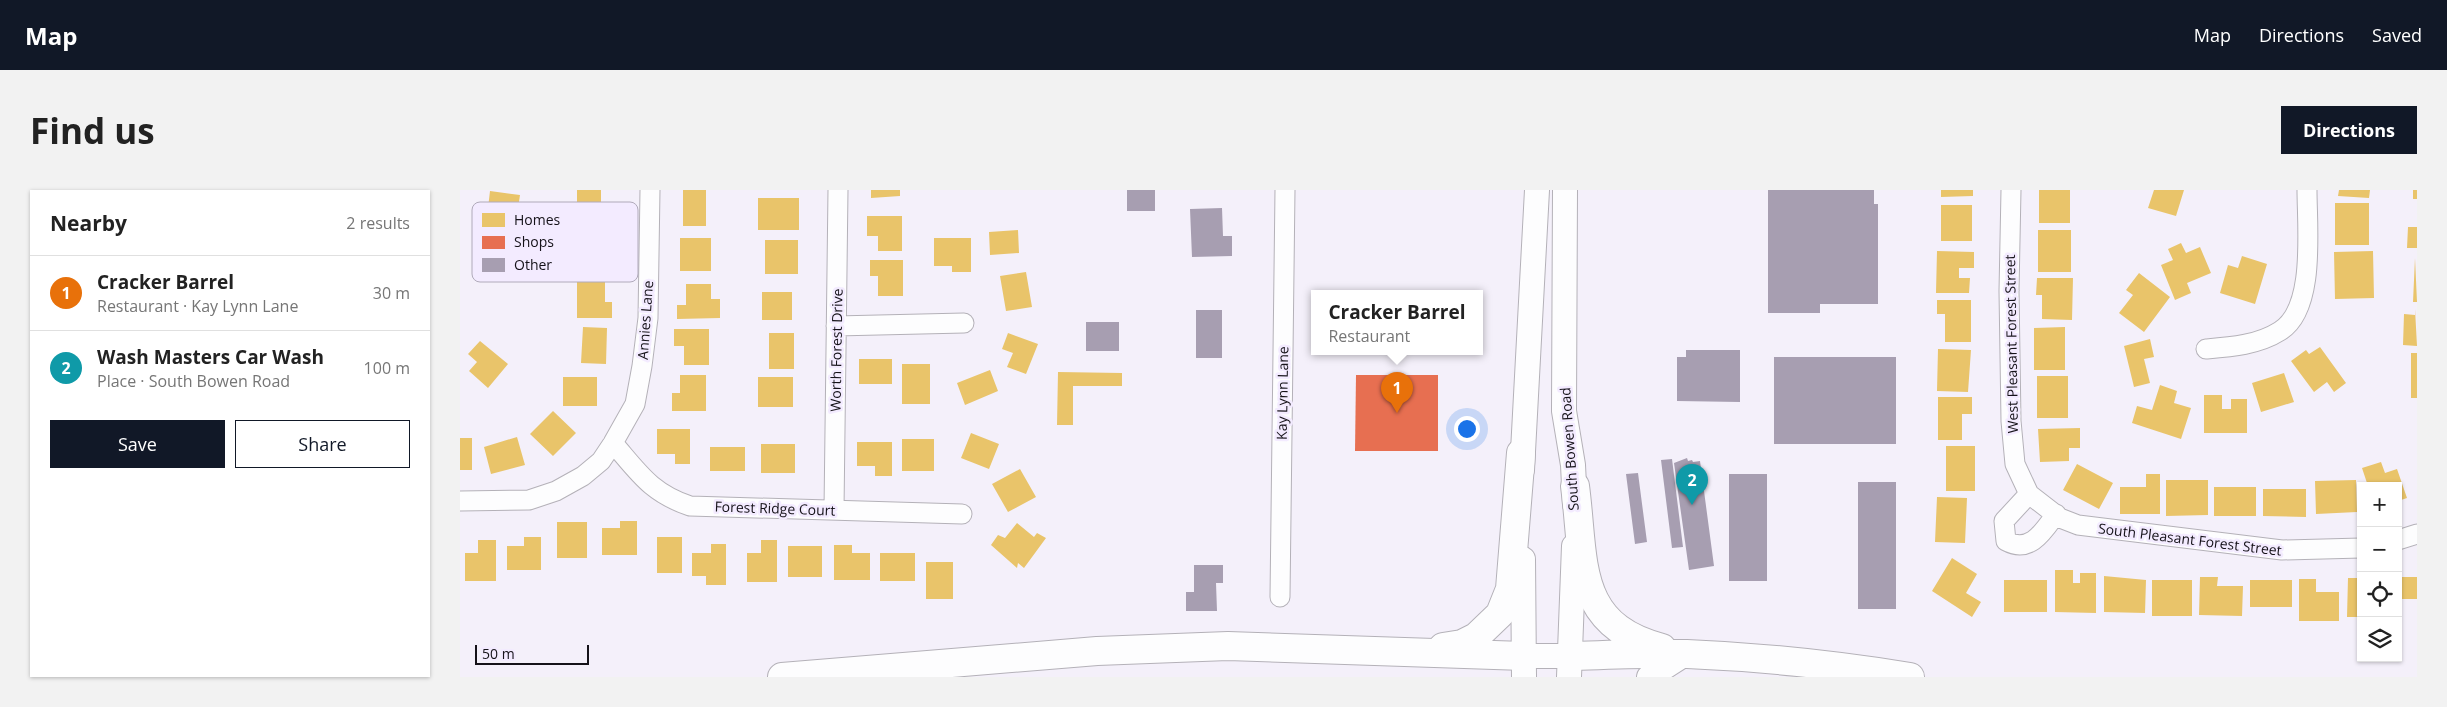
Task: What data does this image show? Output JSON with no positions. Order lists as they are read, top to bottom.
{
  "streets": {
    "main road": ["South Bowen Road"],
    "street": [
      "Annies Lane",
      "West Pleasant Forest Street",
      "Worth Forest Drive",
      "Kay Lynn Lane",
      "Forest Ridge Court",
      "South Pleasant Forest Street"
    ]
  },
  "crossings": [
    ["Annies Lane", "Forest Ridge Court"],
    ["West Pleasant Forest Street", "South Pleasant Forest Street"],
    ["Worth Forest Drive", "Forest Ridge Court"]
  ],
  "legend": ["Homes", "Shops", "Other"],
  "scale_bar": "50 m",
  "page": {
    "header": "Map",
    "nav": ["Map", "Directions", "Saved"],
    "buttons": [
      "Directions",
      ["Save", "Share"]
    ],
    "title": "Find us",
    "heading": ["Nearby", "2 results"],
    "list": [
      {
        "mark": "1",
        "name": "Cracker Barrel",
        "note": "Restaurant · Kay Lynn Lane",
        "value": "30 m"
      },
      {
        "mark": "2",
        "name": "Wash Masters Car Wash",
        "note": "Place · South Bowen Road",
        "value": "100 m"
      }
    ],
    "popup": ["Cracker Barrel", "Restaurant"],
    "pins": ["1", "2"],
    "map_buttons": ["+", "−"],
    "scale": "50 m"
  }
}
